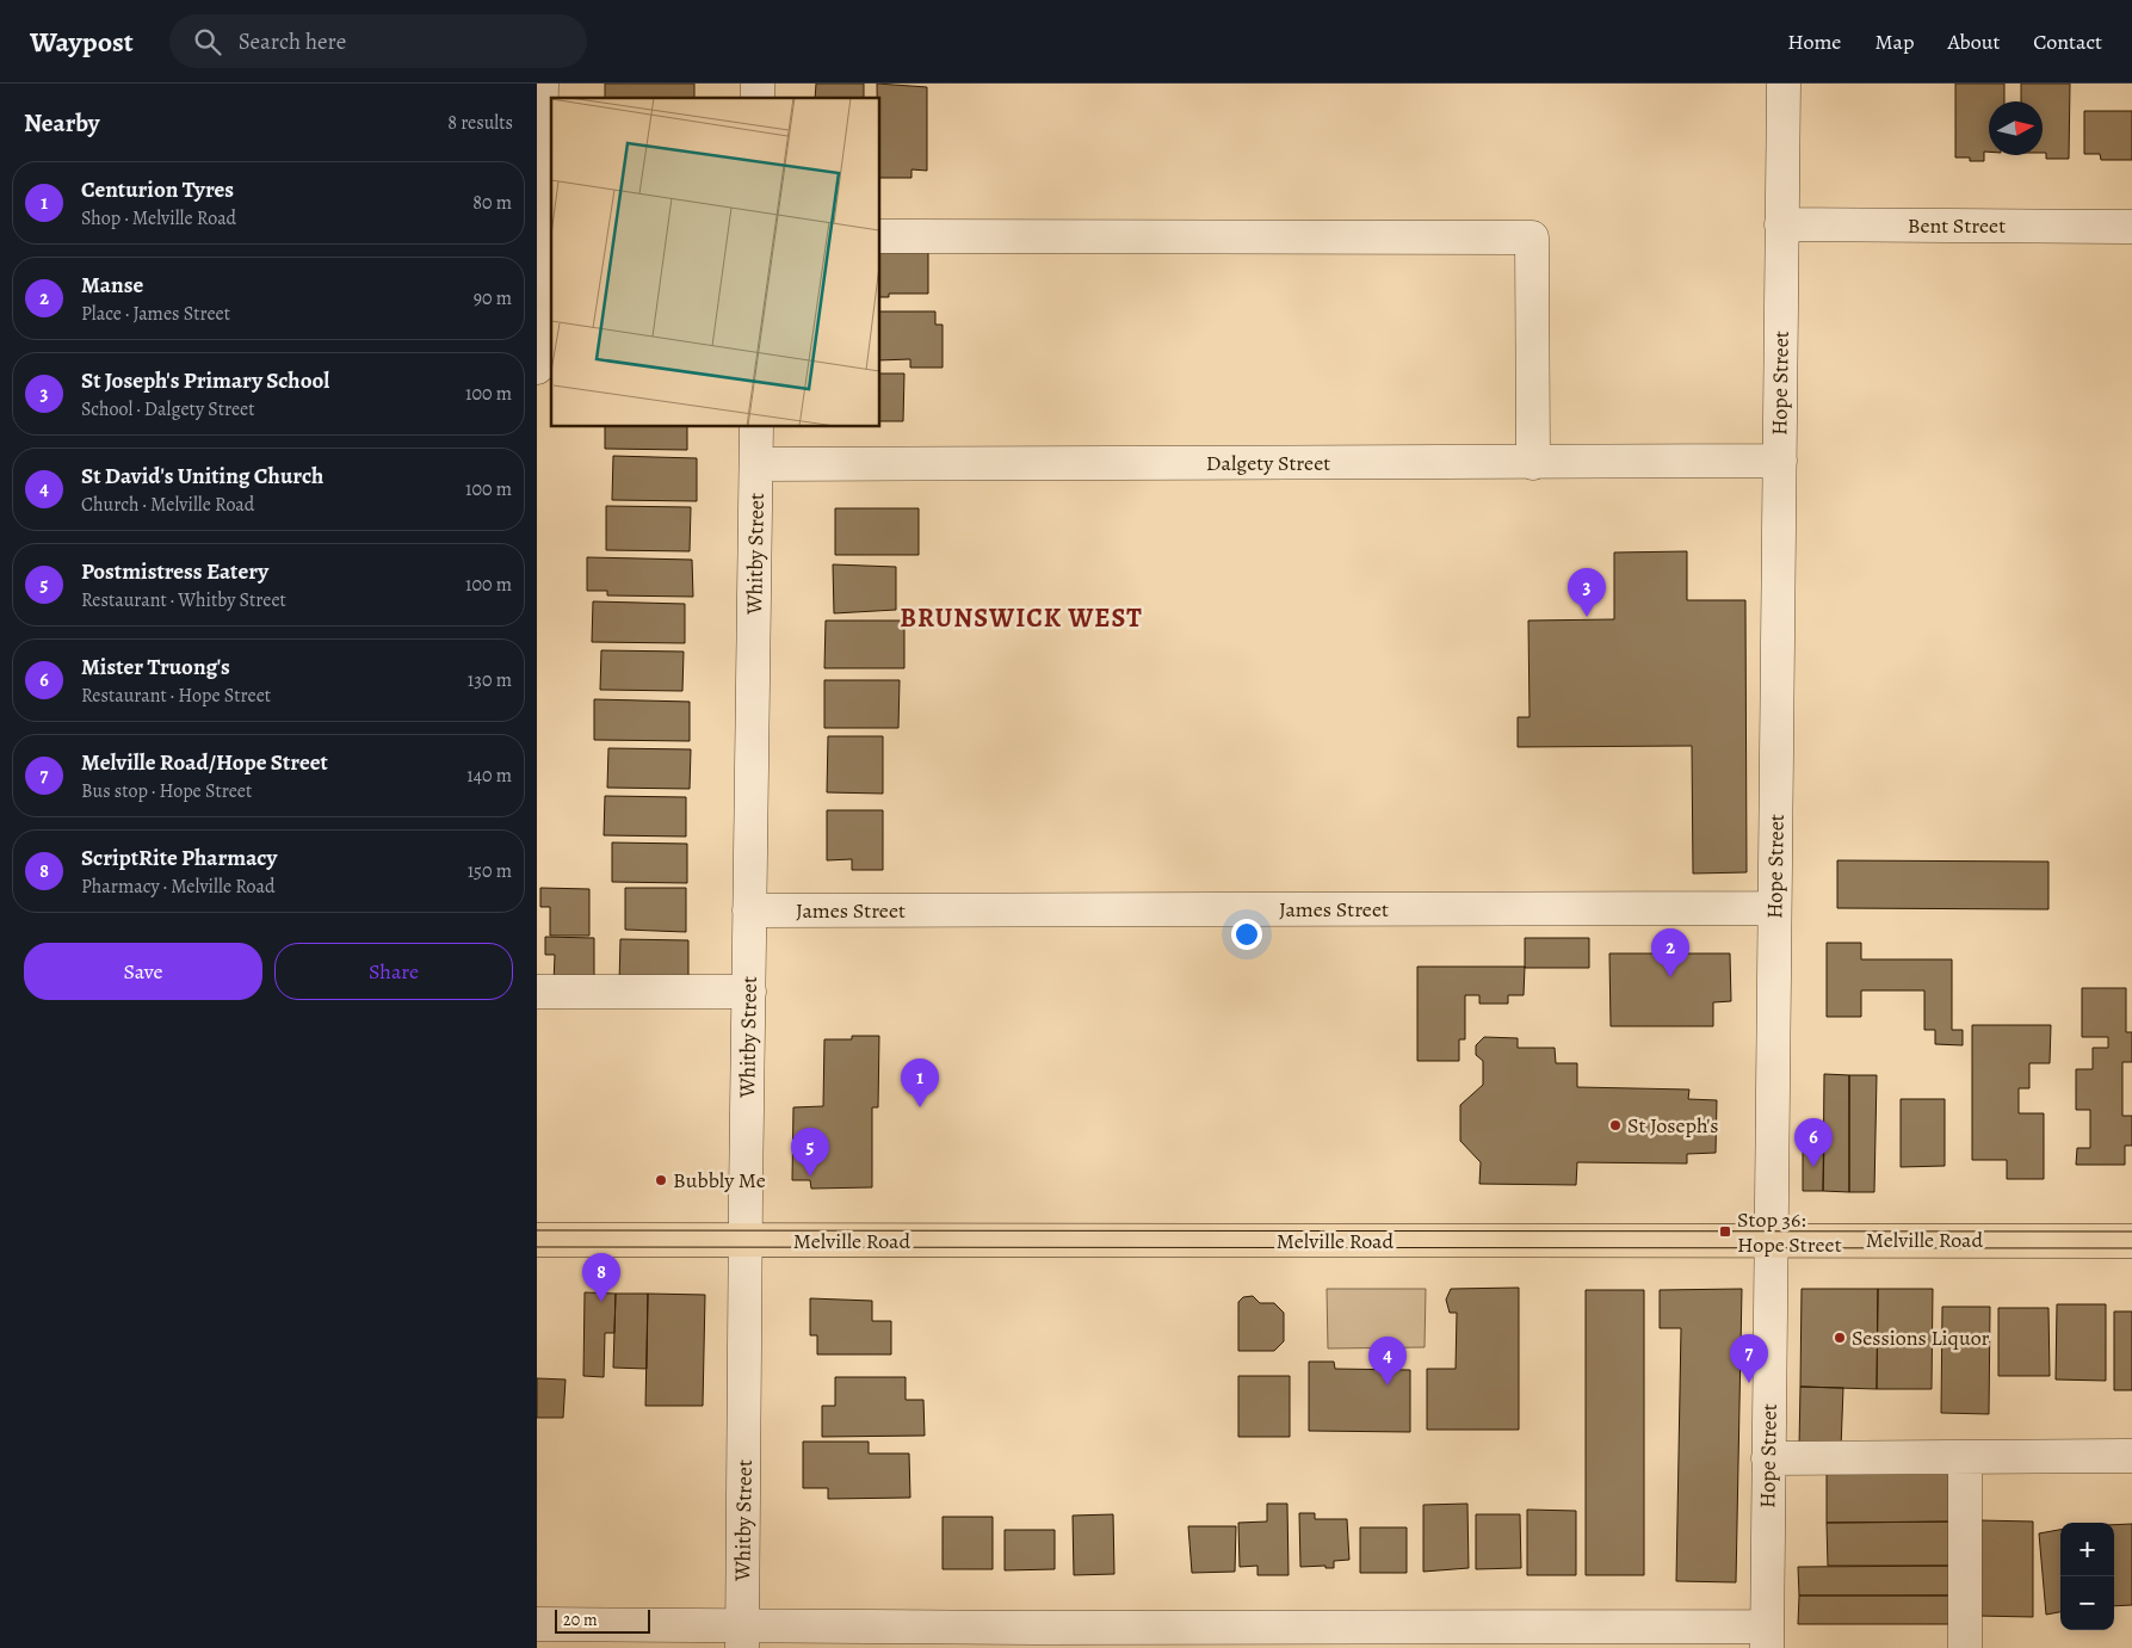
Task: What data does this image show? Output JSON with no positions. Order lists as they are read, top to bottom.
{
  "streets": {
    "main road": ["Melville Road"],
    "street": [
      "Bent Street",
      "Hope Street",
      "Dalgety Street",
      "Whitby Street",
      "James Street"
    ]
  },
  "crossings": [
    ["Bent Street", "Hope Street"],
    ["Hope Street", "Dalgety Street"],
    ["Hope Street", "James Street"],
    ["Hope Street", "Melville Road"],
    ["Dalgety Street", "Whitby Street"],
    ["Whitby Street", "James Street"],
    ["Whitby Street", "Melville Road"]
  ],
  "districts": ["BRUNSWICK WEST"],
  "places": {
    "other": ["St Joseph's", "Bubbly Me", "Sessions Liquor"],
    "transit": ["Stop 36: Hope Street"]
  },
  "scale_bar": "20 m",
  "north": "right",
  "page": {
    "header": "Waypost",
    "search": "Search here",
    "nav": [
      "Home",
      "Map",
      "About",
      "Contact"
    ],
    "heading": ["Nearby", "8 results"],
    "list": [
      {
        "mark": "1",
        "name": "Centurion Tyres",
        "note": "Shop · Melville Road",
        "value": "80 m"
      },
      {
        "mark": "2",
        "name": "Manse",
        "note": "Place · James Street",
        "value": "90 m"
      },
      {
        "mark": "3",
        "name": "St Joseph's Primary School",
        "note": "School · Dalgety Street",
        "value": "100 m"
      },
      {
        "mark": "4",
        "name": "St David's Uniting Church",
        "note": "Church · Melville Road",
        "value": "100 m"
      },
      {
        "mark": "5",
        "name": "Postmistress Eatery",
        "note": "Restaurant · Whitby Street",
        "value": "100 m"
      },
      {
        "mark": "6",
        "name": "Mister Truong's",
        "note": "Restaurant · Hope Street",
        "value": "130 m"
      },
      {
        "mark": "7",
        "name": "Melville Road/Hope Street",
        "note": "Bus stop · Hope Street",
        "value": "140 m"
      },
      {
        "mark": "8",
        "name": "ScriptRite Pharmacy",
        "note": "Pharmacy · Melville Road",
        "value": "150 m"
      }
    ],
    "pins": [
      "3",
      "2",
      "1",
      "6",
      "5",
      "8",
      "7",
      "4"
    ],
    "buttons": ["Save", "Share"],
    "map_buttons": ["+", "−"],
    "scale": "20 m"
  }
}
